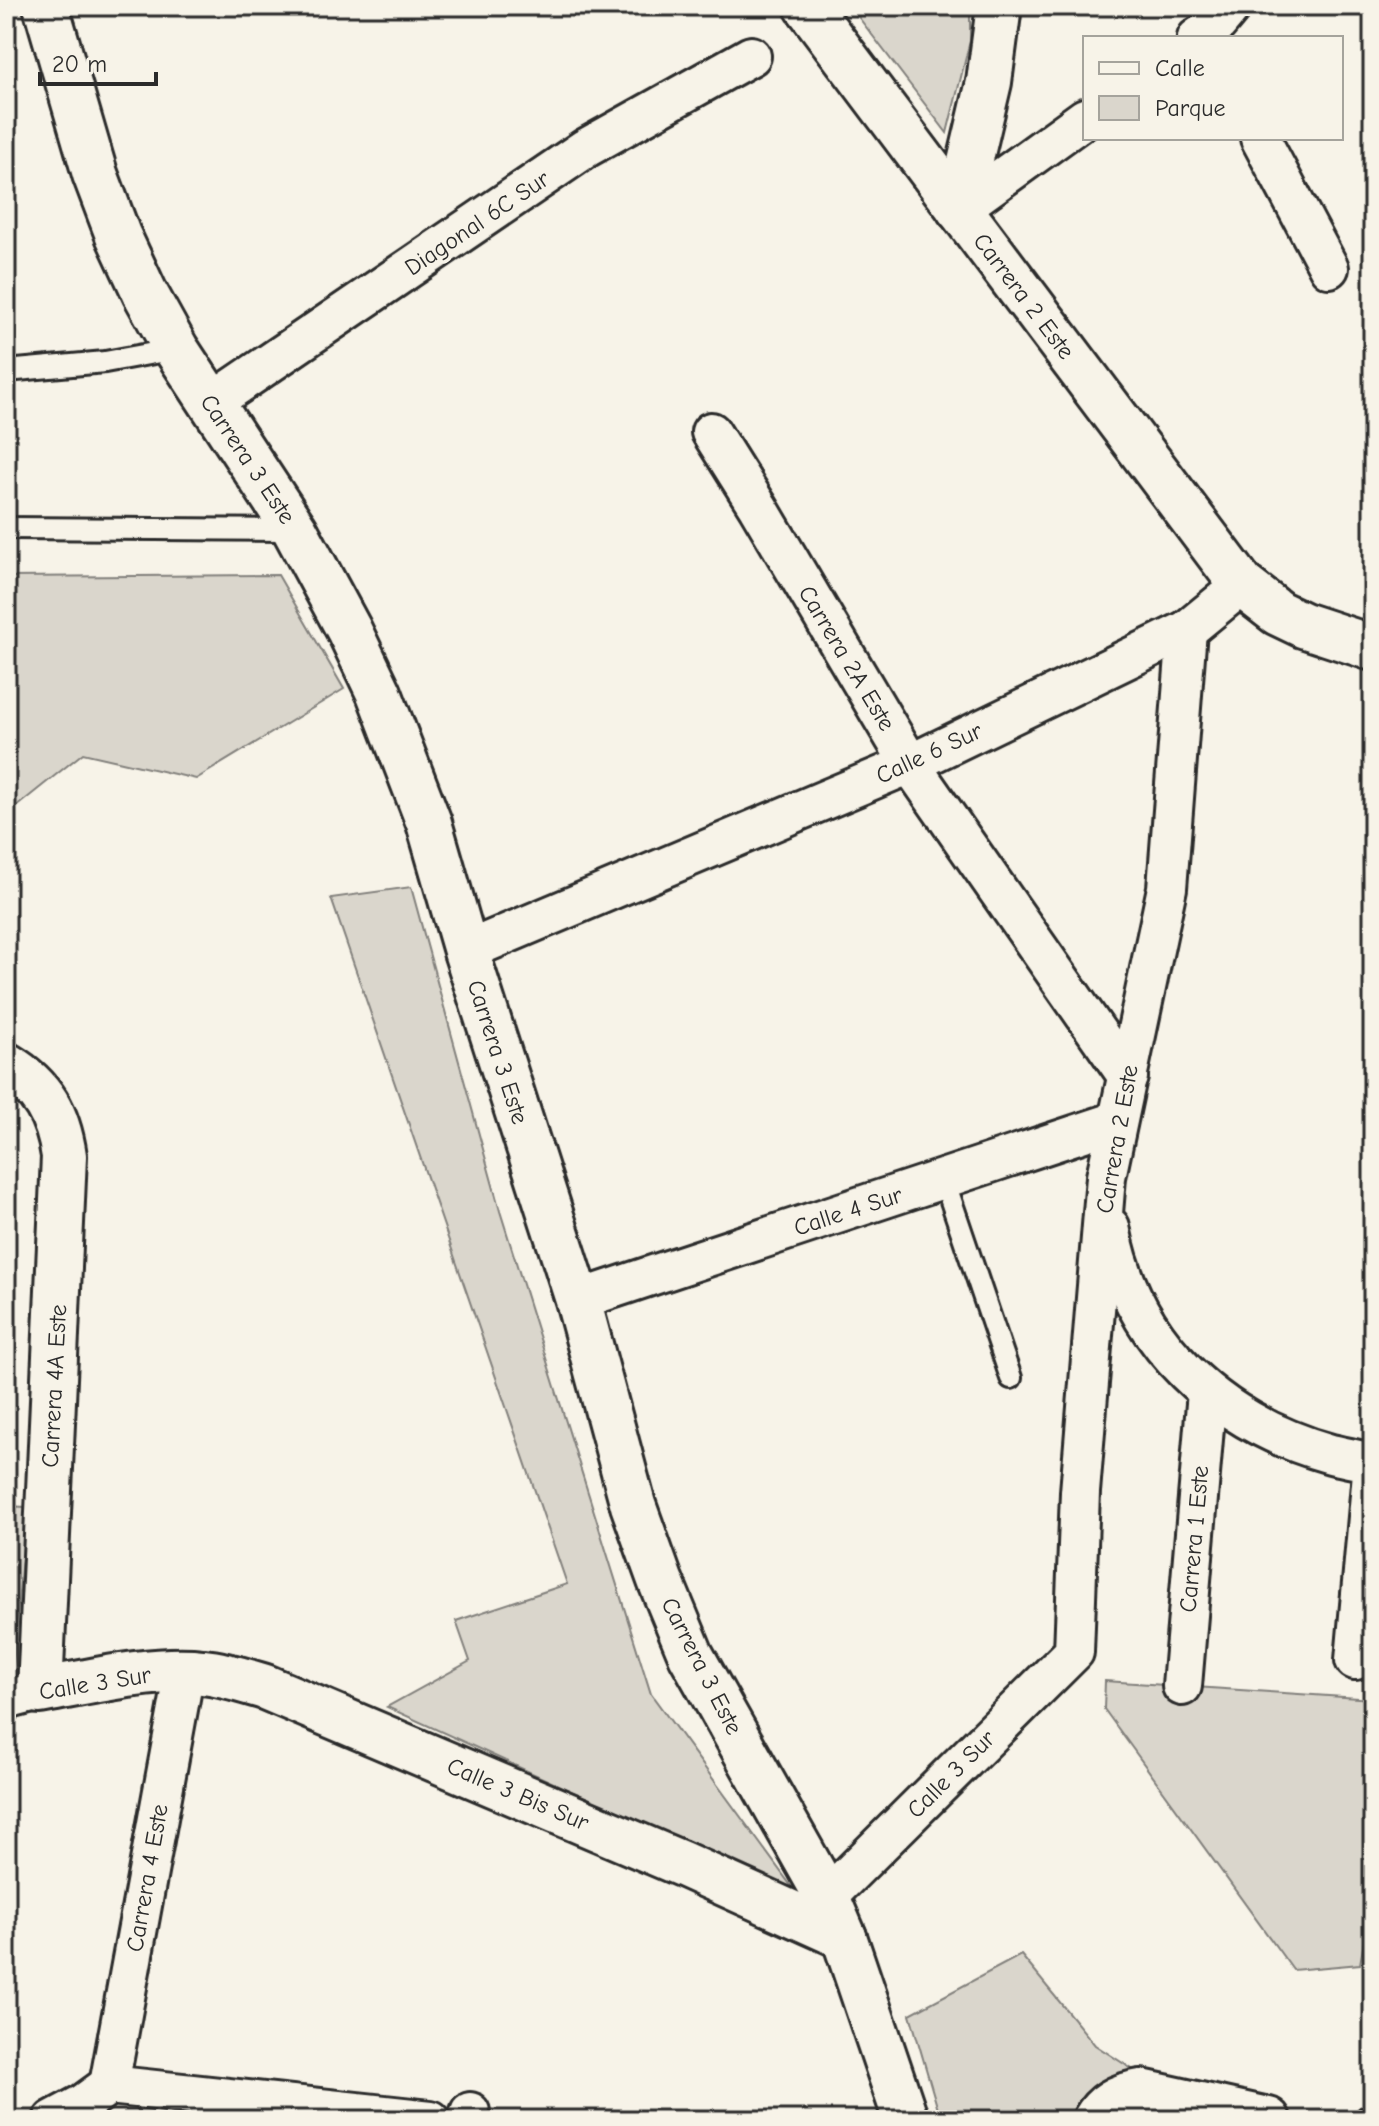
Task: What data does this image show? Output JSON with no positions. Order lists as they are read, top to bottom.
{
  "streets": {
    "street": [
      "Diagonal 6C Sur",
      "Carrera 2 Este",
      "Carrera 3 Este",
      "Carrera 2A Este",
      "Calle 6 Sur",
      "Calle 4 Sur",
      "Carrera 4A Este",
      "Carrera 1 Este",
      "Calle 3 Sur",
      "Calle 3 Bis Sur",
      "Carrera 4 Este"
    ]
  },
  "crossings": [
    ["Diagonal 6C Sur", "Carrera 3 Este"],
    ["Carrera 2 Este", "Carrera 2A Este"],
    ["Carrera 2 Este", "Calle 6 Sur"],
    ["Carrera 2 Este", "Calle 4 Sur"],
    ["Carrera 2 Este", "Calle 3 Sur"],
    ["Carrera 3 Este", "Calle 6 Sur"],
    ["Carrera 3 Este", "Calle 4 Sur"],
    ["Carrera 3 Este", "Calle 3 Sur"],
    ["Carrera 3 Este", "Calle 3 Bis Sur"],
    ["Carrera 2A Este", "Calle 6 Sur"],
    ["Carrera 4A Este", "Calle 3 Sur"],
    ["Calle 3 Sur", "Calle 3 Bis Sur"],
    ["Calle 3 Sur", "Carrera 4 Este"],
    ["Calle 3 Bis Sur", "Carrera 4 Este"]
  ],
  "legend": ["Calle", "Parque"],
  "scale_bar": "20 m"
}
